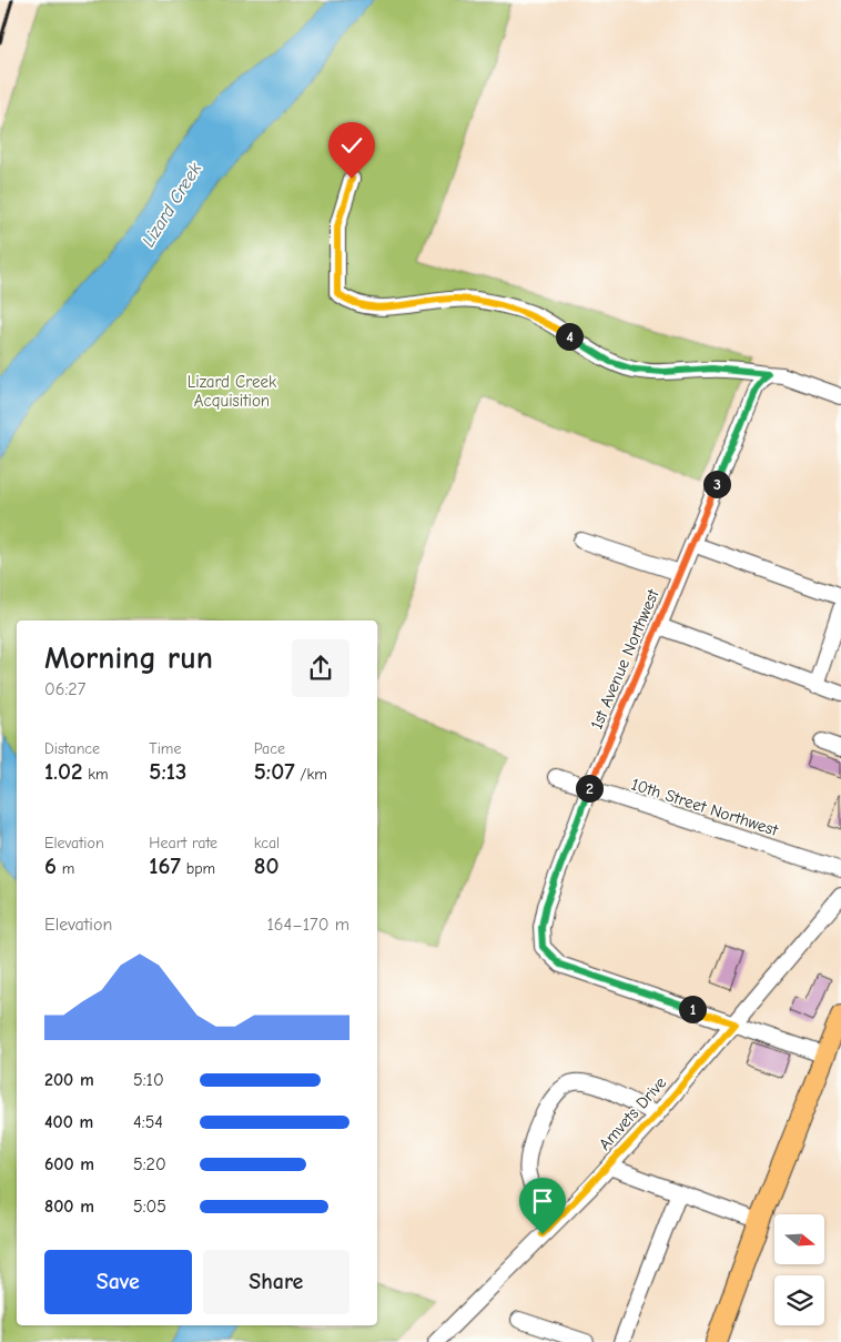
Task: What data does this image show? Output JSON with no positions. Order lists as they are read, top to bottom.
{
  "streets": {
    "street": ["1st Avenue Northwest", "10th Street Northwest", "Amvets Drive"]
  },
  "crossings": [
    ["1st Avenue Northwest", "10th Street Northwest"],
    ["1st Avenue Northwest", "Amvets Drive"]
  ],
  "water": ["Lizard Creek"],
  "parks": ["Lizard Creek Acquisition"],
  "north": "right",
  "page": {
    "pins": [
      "4",
      "3",
      "2",
      "1"
    ],
    "heading": ["Morning run", "06:27"],
    "stats": [
      ["Distance", "1.02 km"],
      ["Time", "5:13"],
      ["Pace", "5:07 /km"],
      ["Elevation", "6 m"],
      ["Heart rate", "167 bpm"],
      ["kcal", "80"]
    ],
    "chart": ["Elevation", "164–170 m"],
    "list": [
      {
        "name": "200 m",
        "note": "5:10"
      },
      {
        "name": "400 m",
        "note": "4:54"
      },
      {
        "name": "600 m",
        "note": "5:20"
      },
      {
        "name": "800 m",
        "note": "5:05"
      }
    ],
    "buttons": ["Save", "Share"]
  }
}
